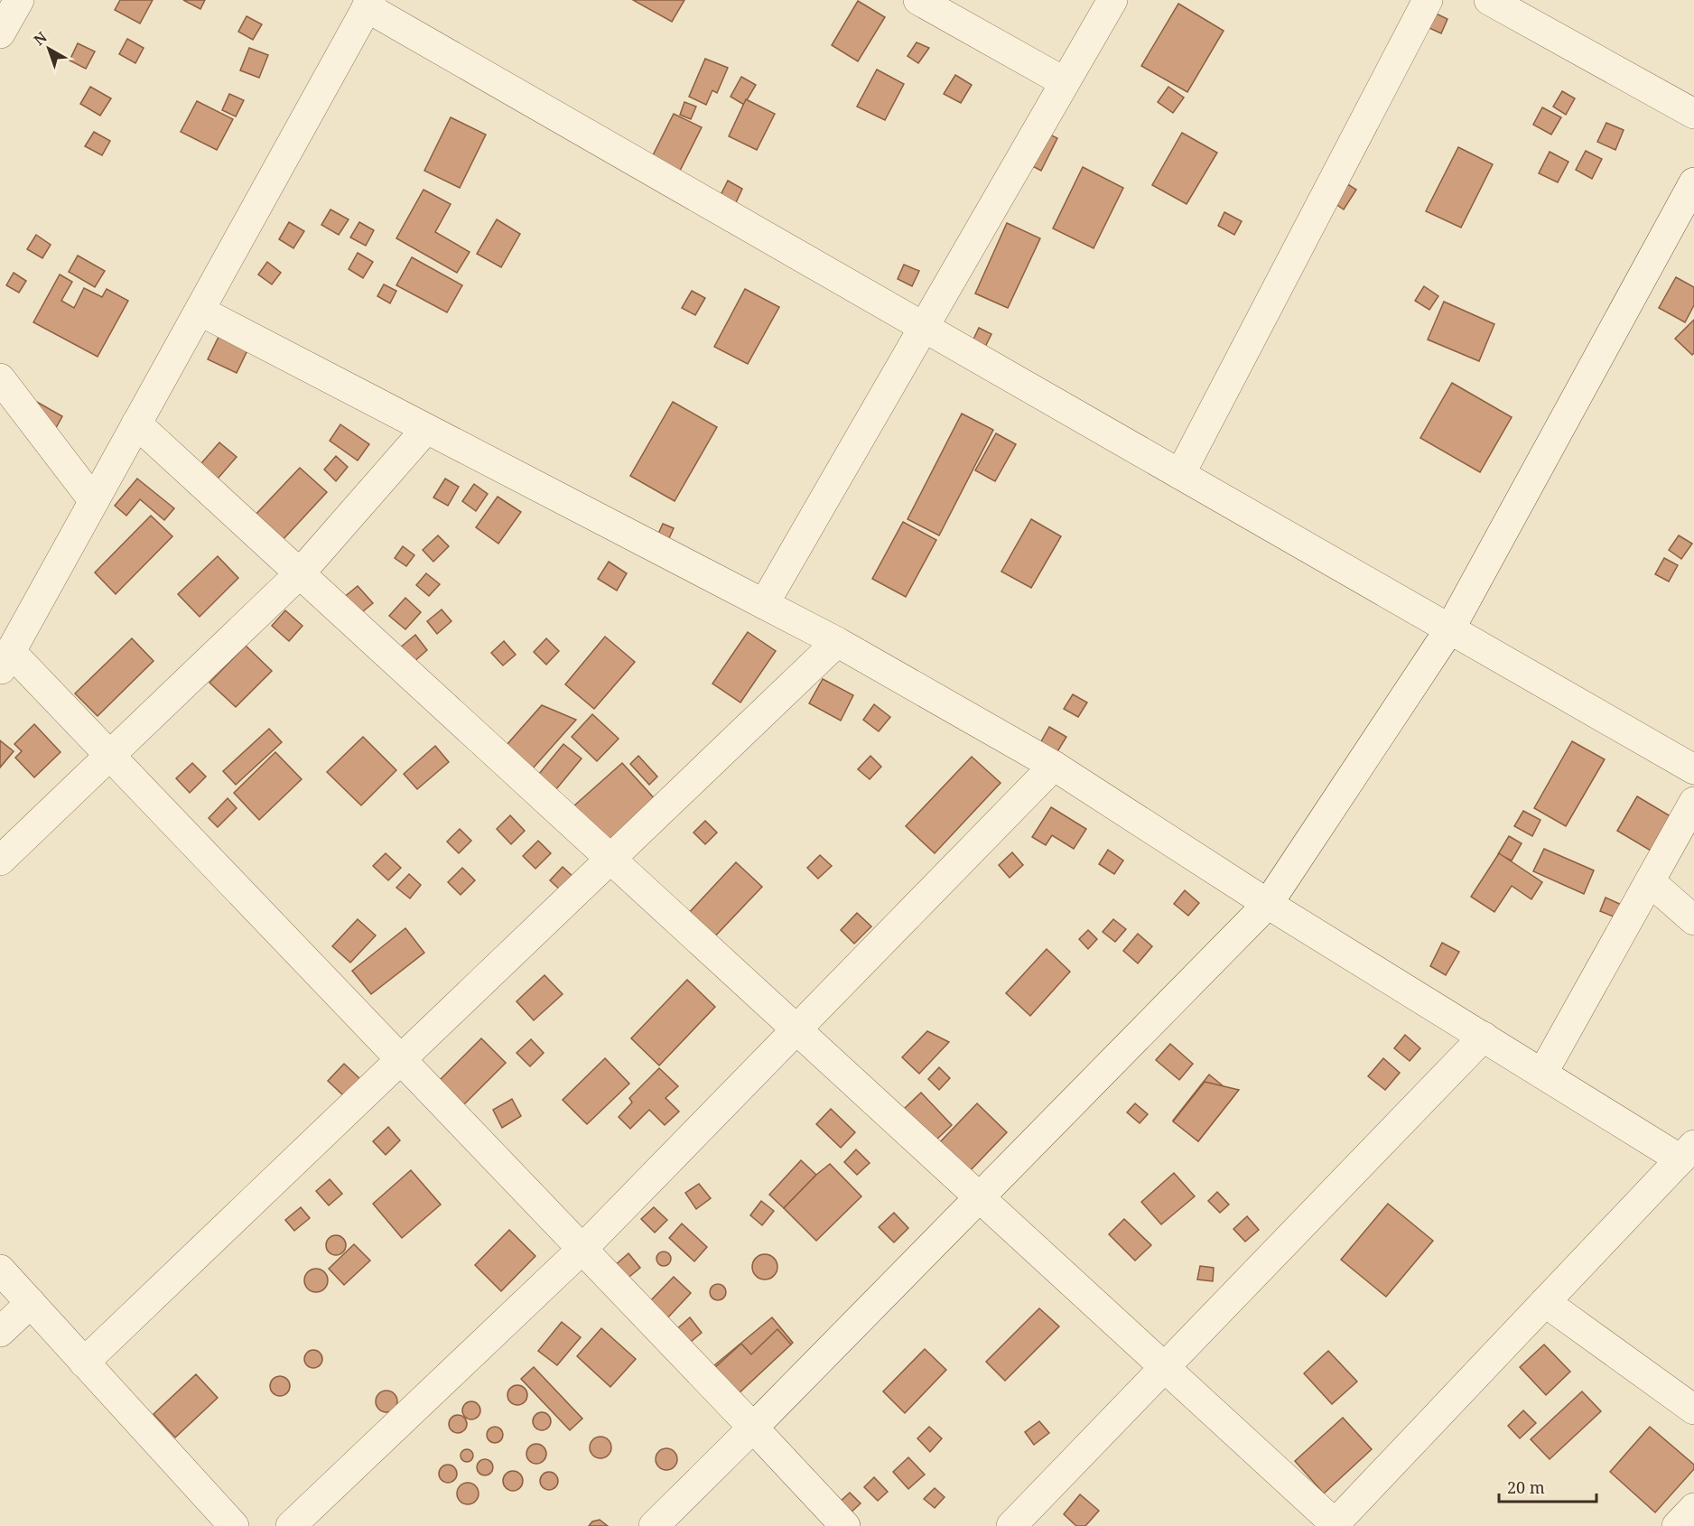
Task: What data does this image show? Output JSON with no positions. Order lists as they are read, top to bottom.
{
  "scale_bar": "20 m",
  "north": "top left"
}
